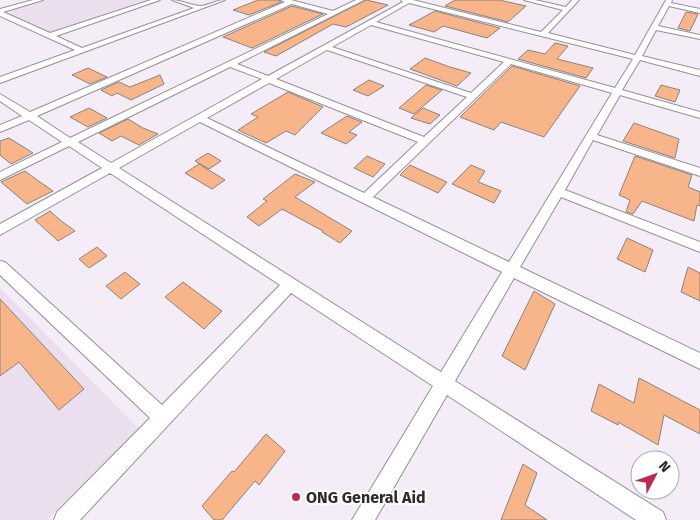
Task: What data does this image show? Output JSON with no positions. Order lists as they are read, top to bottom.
{
  "places": ["ONG General Aid"],
  "north": "top right"
}
